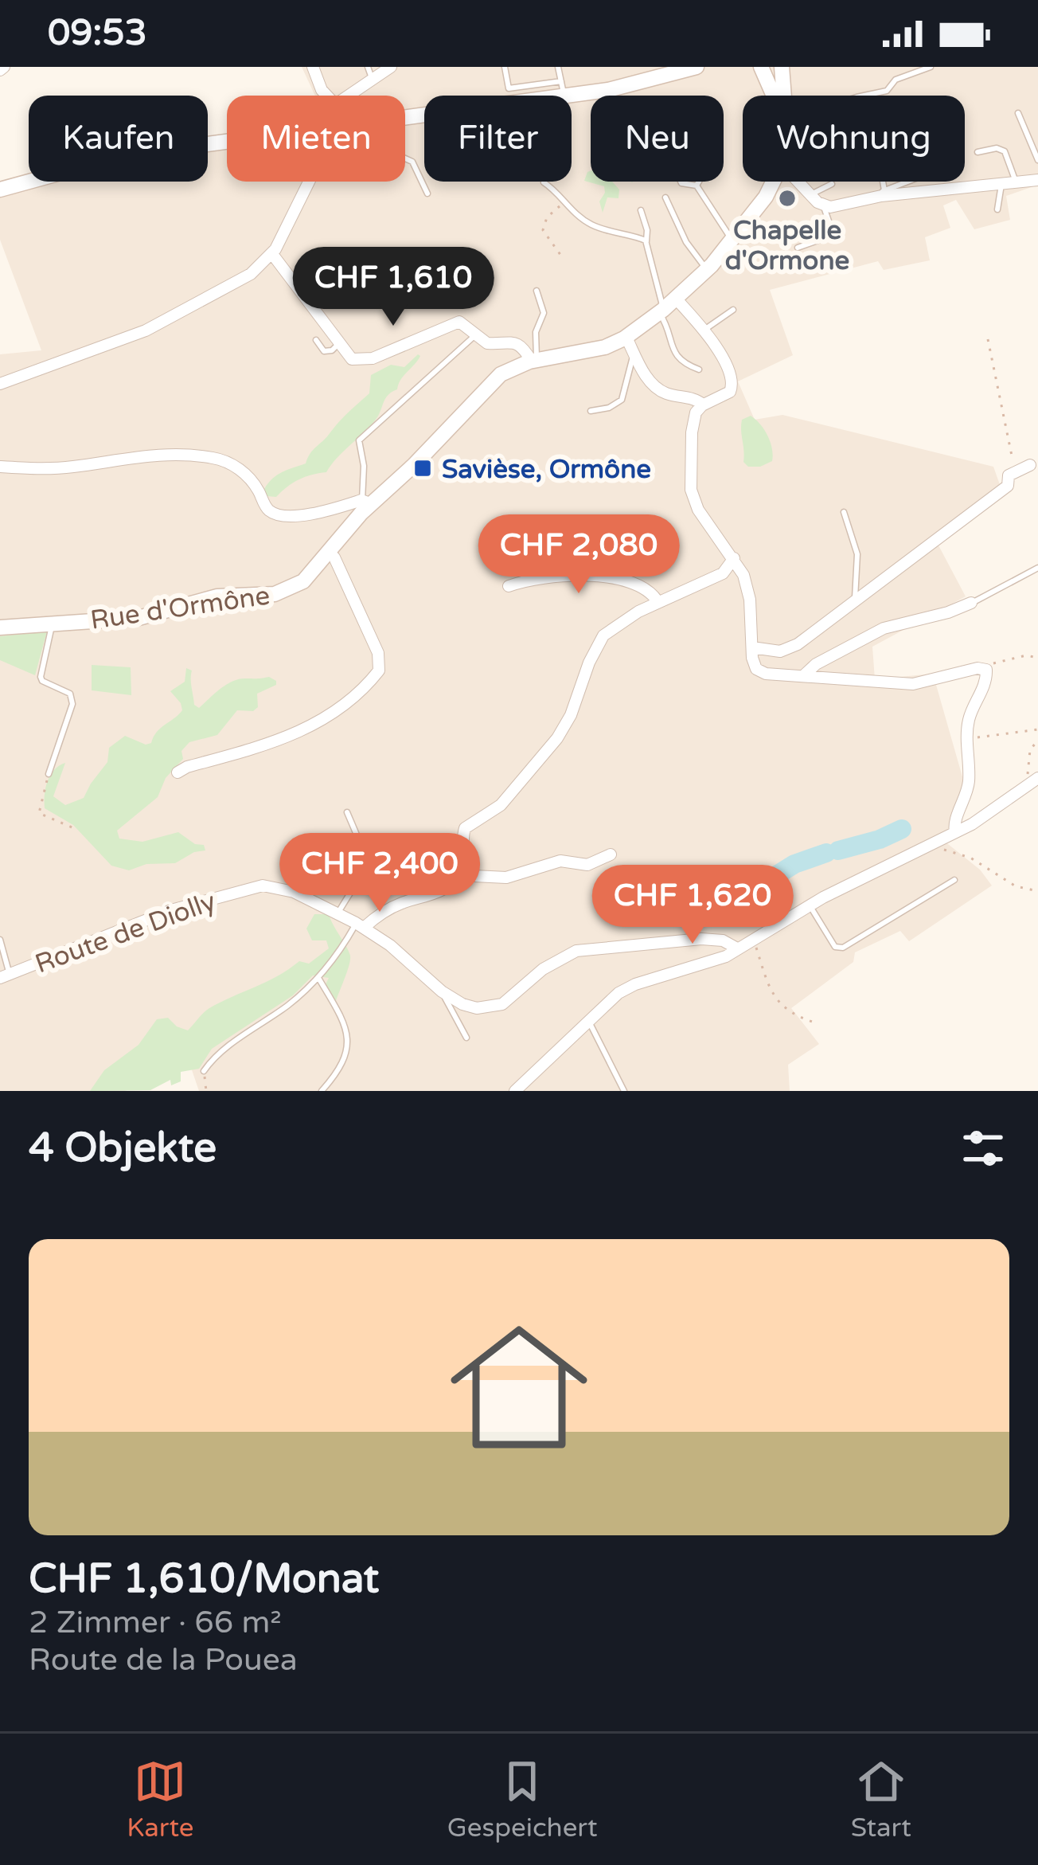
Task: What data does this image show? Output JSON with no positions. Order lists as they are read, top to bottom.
{
  "streets": {
    "street": ["Rue d'Ormône", "Route de Diolly"]
  },
  "places": {
    "other": ["Chapelle d'Ormone"],
    "transit": ["Savièse, Ormône"]
  },
  "page": {
    "status": "09:53",
    "chip": [
      "Kaufen",
      "Mieten",
      "Filter",
      "Neu",
      "Wohnung"
    ],
    "price": [
      "CHF 1,610",
      "CHF 2,080",
      "CHF 2,400",
      "CHF 1,620"
    ],
    "heading": "4 Objekte",
    "list": [
      {
        "name": "CHF 1,610/Monat",
        "note": "2 Zimmer · 66 m² · Route de la Pouea"
      }
    ],
    "tabs": ["Karte", "Gespeichert", "Start"]
  }
}
